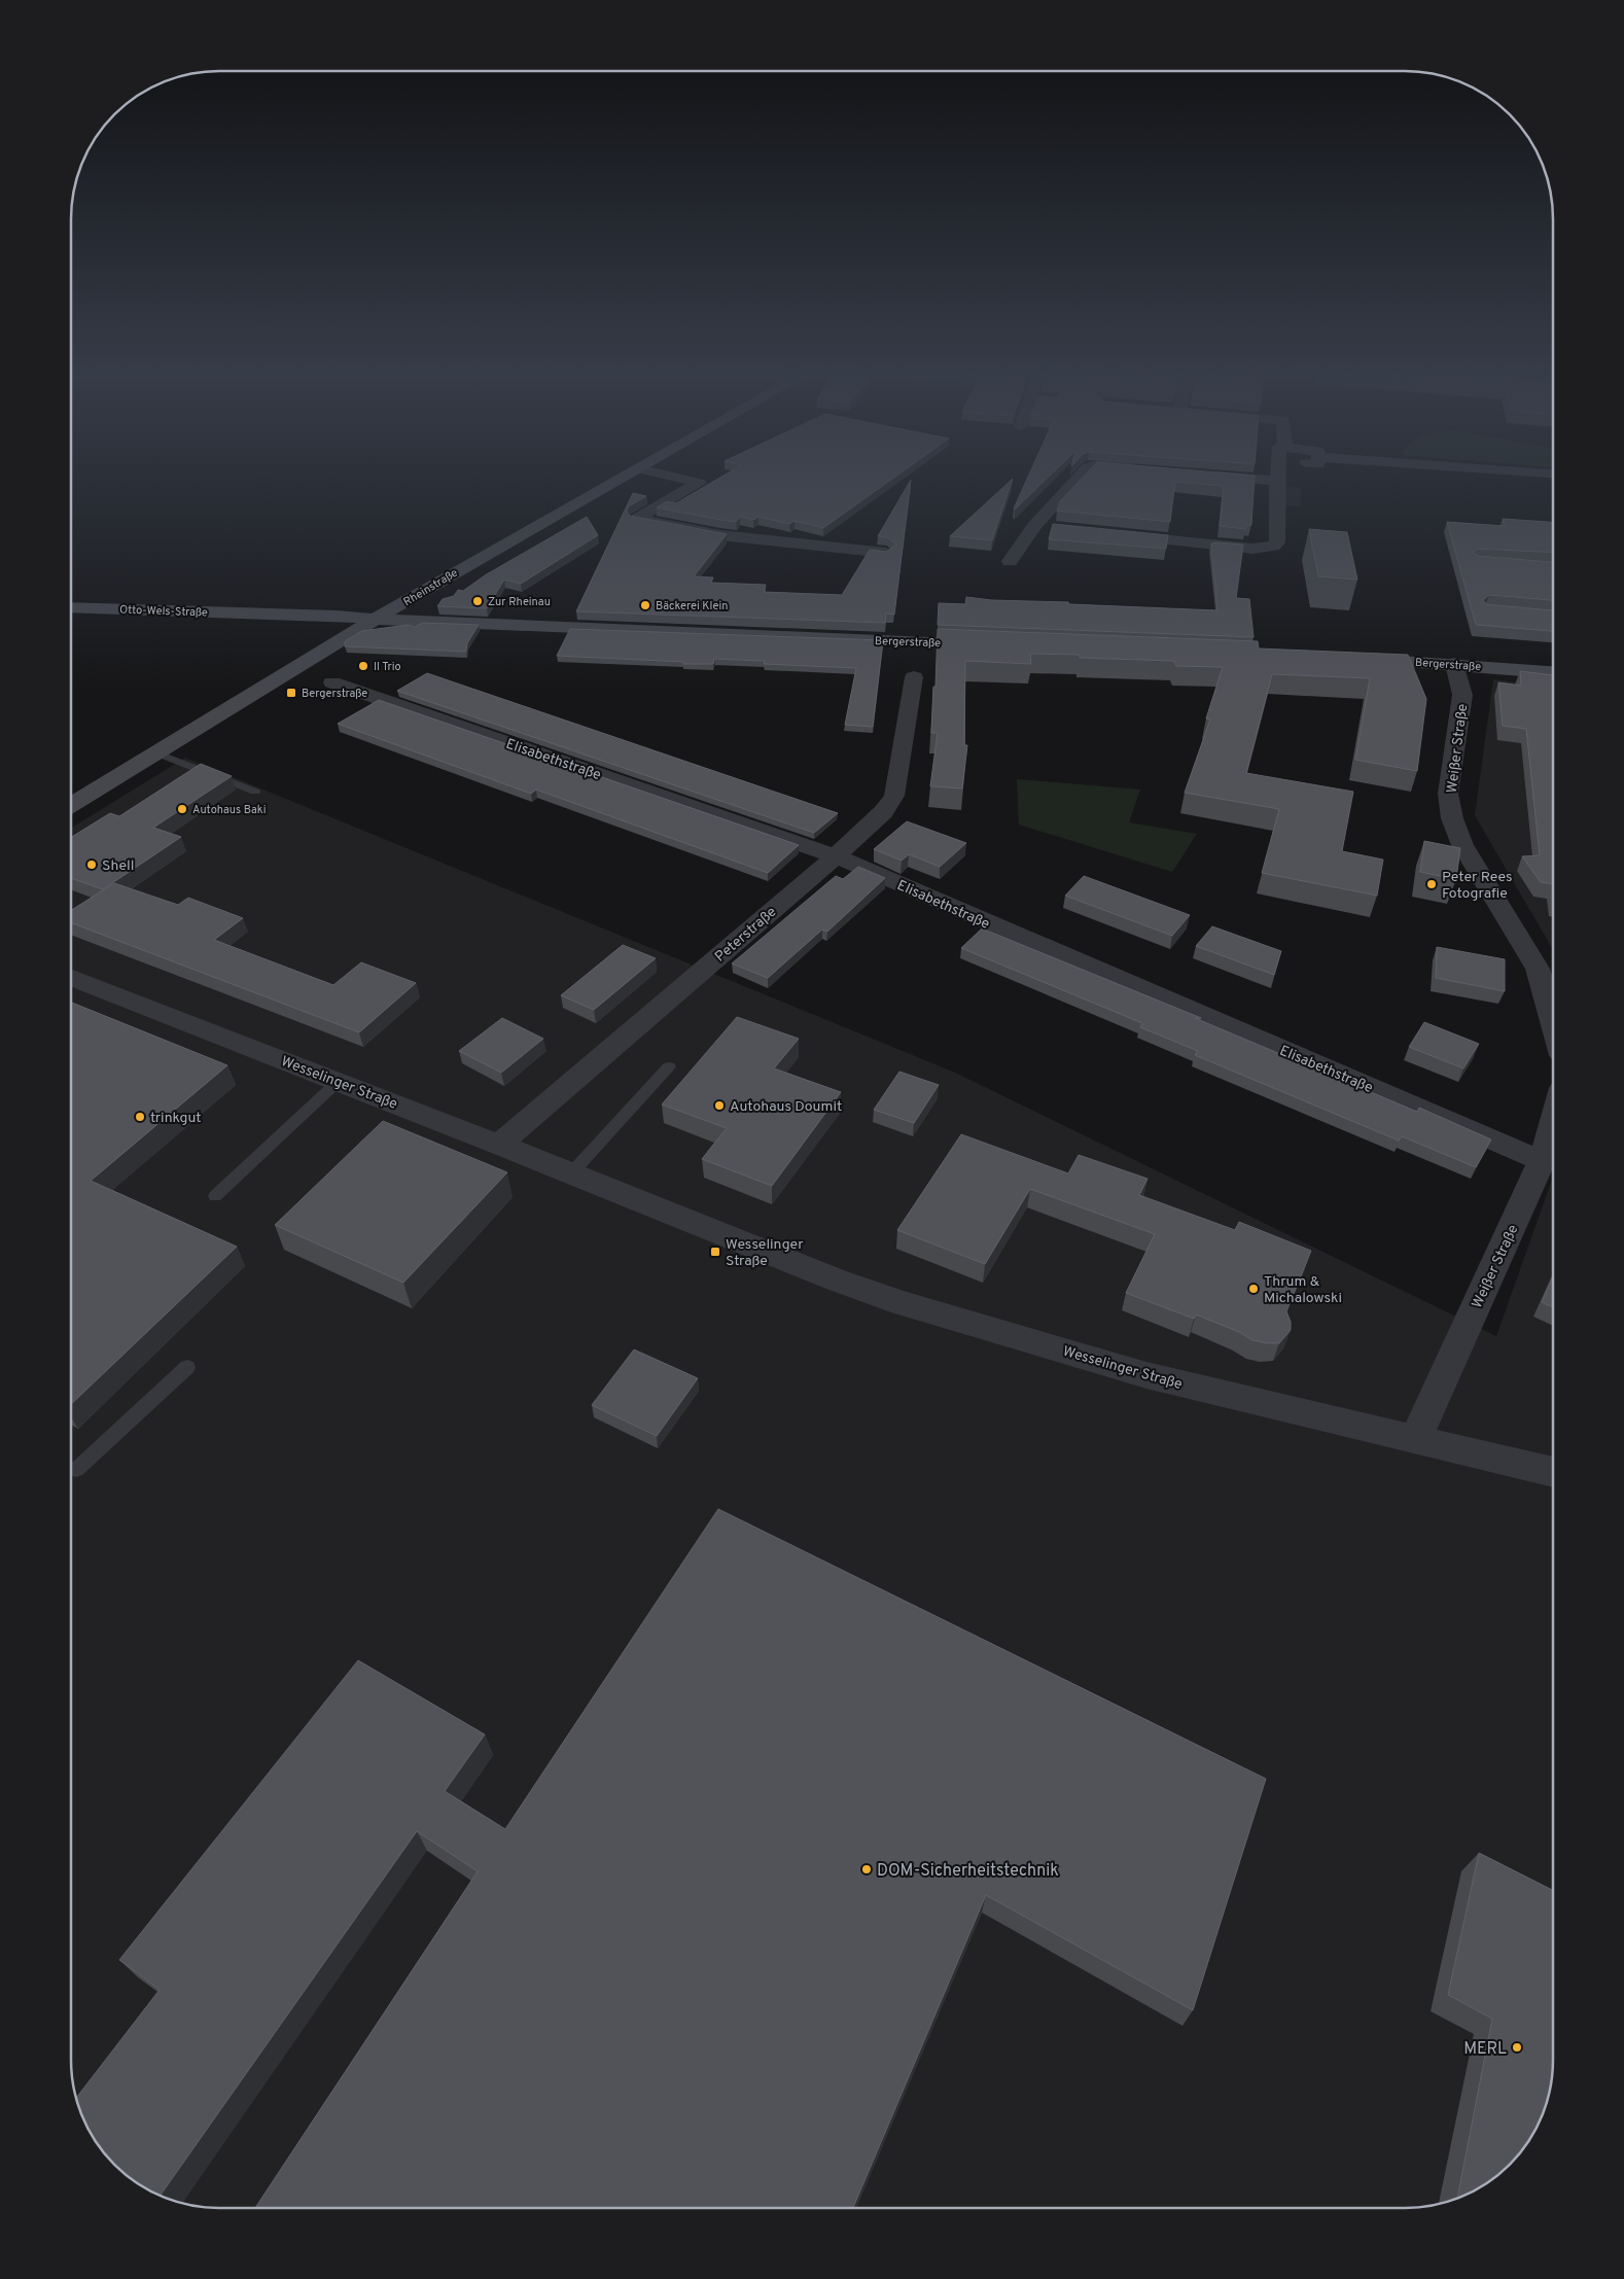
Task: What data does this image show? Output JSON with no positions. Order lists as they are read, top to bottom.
{
  "streets": {
    "street": [
      "Rheinstraße",
      "Otto-Wels-Straße",
      "Bergerstraße",
      "Weißer Straße",
      "Elisabethstraße",
      "Peterstraße",
      "Wesselinger Straße"
    ]
  },
  "crossings": [
    ["Rheinstraße", "Otto-Wels-Straße"],
    ["Rheinstraße", "Bergerstraße"],
    ["Otto-Wels-Straße", "Bergerstraße"],
    ["Bergerstraße", "Weißer Straße"],
    ["Weißer Straße", "Elisabethstraße"],
    ["Weißer Straße", "Wesselinger Straße"],
    ["Elisabethstraße", "Peterstraße"],
    ["Peterstraße", "Wesselinger Straße"]
  ],
  "places": {
    "other": [
      "Zur Rheinau",
      "Bäckerei Klein",
      "Il Trio",
      "Autohaus Baki",
      "Shell",
      "Peter Rees Fotografie",
      "Autohaus Doumit",
      "trinkgut",
      "Thrum & Michalowski",
      "DOM-Sicherheitstechnik",
      "MERL"
    ],
    "transit": ["Bergerstraße", "Wesselinger Straße"]
  }
}
